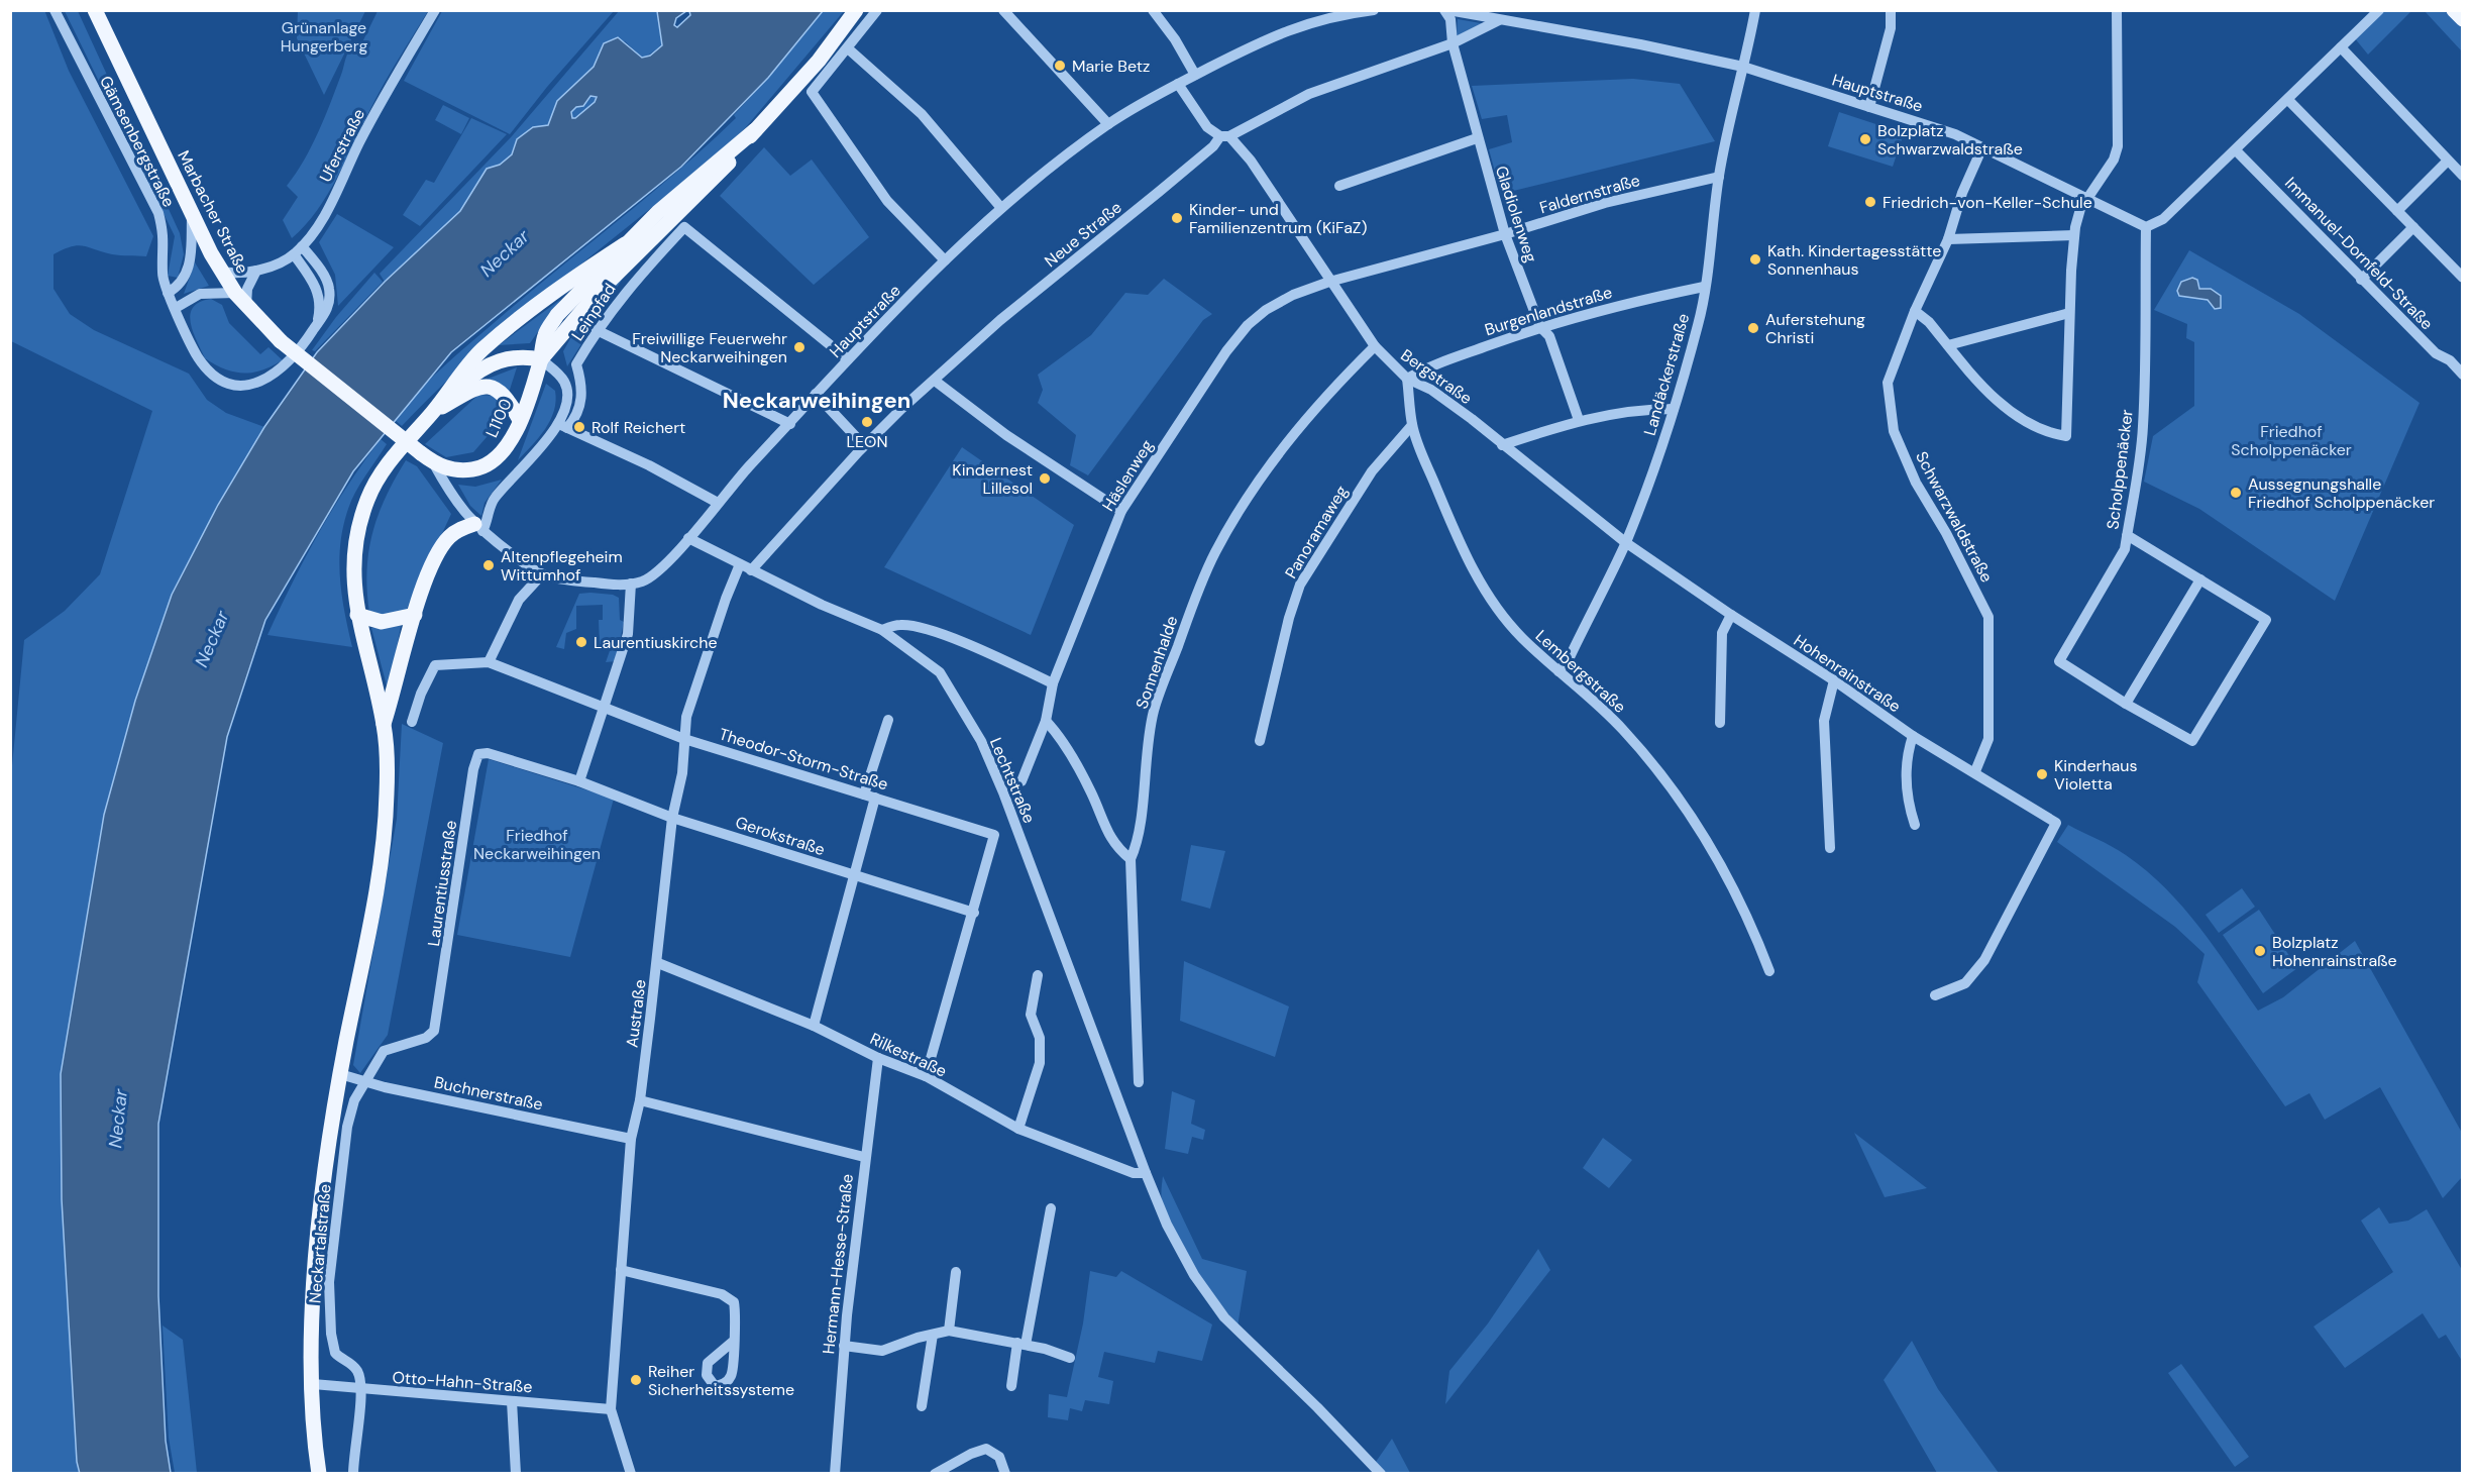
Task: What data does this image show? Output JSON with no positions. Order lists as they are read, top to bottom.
{
  "streets": {
    "main road": ["Marbacher Straße", "L1100"],
    "street": [
      "Hauptstraße",
      "Gämsenbergstraße",
      "Uferstraße",
      "Faldernstraße",
      "Gladiolenweg",
      "Neue Straße",
      "Immanuel-Dornfeld-Straße",
      "Burgenlandstraße",
      "Leinpfad",
      "Landäckerstraße",
      "Bergstraße",
      "Scholppenäcker",
      "Häslenweg",
      "Schwarzwaldstraße",
      "Panoramaweg",
      "Sonnenhalde",
      "Lembergstraße",
      "Hohenrainstraße",
      "Theodor-Storm-Straße",
      "Lechtstraße",
      "Gerokstraße",
      "Laurentiusstraße",
      "Austraße",
      "Rilkestraße",
      "Buchnerstraße",
      "Neckartalstraße",
      "Hermann-Hesse-Straße",
      "Otto-Hahn-Straße"
    ]
  },
  "crossings": [
    ["Hauptstraße", "Marbacher Straße"],
    ["Hauptstraße", "Gladiolenweg"],
    ["Hauptstraße", "Neue Straße"],
    ["Hauptstraße", "Leinpfad"],
    ["Hauptstraße", "Landäckerstraße"],
    ["Hauptstraße", "Bergstraße"],
    ["Hauptstraße", "L1100"],
    ["Hauptstraße", "Scholppenäcker"],
    ["Hauptstraße", "Schwarzwaldstraße"],
    ["Hauptstraße", "Lechtstraße"],
    ["Gämsenbergstraße", "Uferstraße"],
    ["Gämsenbergstraße", "Marbacher Straße"],
    ["Uferstraße", "Marbacher Straße"],
    ["Faldernstraße", "Gladiolenweg"],
    ["Faldernstraße", "Landäckerstraße"],
    ["Faldernstraße", "Bergstraße"],
    ["Faldernstraße", "Häslenweg"],
    ["Marbacher Straße", "L1100"],
    ["Gladiolenweg", "Neue Straße"],
    ["Gladiolenweg", "Burgenlandstraße"],
    ["Neue Straße", "Bergstraße"],
    ["Neue Straße", "Lechtstraße"],
    ["Burgenlandstraße", "Landäckerstraße"],
    ["Burgenlandstraße", "Bergstraße"],
    ["Burgenlandstraße", "Lembergstraße"],
    ["Landäckerstraße", "Bergstraße"],
    ["Landäckerstraße", "Lembergstraße"],
    ["Landäckerstraße", "Hohenrainstraße"],
    ["Bergstraße", "Häslenweg"],
    ["Bergstraße", "Sonnenhalde"],
    ["Bergstraße", "Lembergstraße"],
    ["Bergstraße", "Hohenrainstraße"],
    ["Schwarzwaldstraße", "Hohenrainstraße"],
    ["Panoramaweg", "Lembergstraße"],
    ["Theodor-Storm-Straße", "Gerokstraße"],
    ["Theodor-Storm-Straße", "Austraße"],
    ["Lechtstraße", "Austraße"],
    ["Lechtstraße", "Rilkestraße"],
    ["Gerokstraße", "Laurentiusstraße"],
    ["Gerokstraße", "Austraße"],
    ["Laurentiusstraße", "Buchnerstraße"],
    ["Laurentiusstraße", "Neckartalstraße"],
    ["Austraße", "Rilkestraße"],
    ["Austraße", "Buchnerstraße"],
    ["Austraße", "Otto-Hahn-Straße"],
    ["Rilkestraße", "Hermann-Hesse-Straße"],
    ["Buchnerstraße", "Neckartalstraße"],
    ["Neckartalstraße", "Otto-Hahn-Straße"]
  ],
  "districts": ["Neckarweihingen"],
  "water": ["Neckar"],
  "parks": ["Grünanlage Hungerberg", "Friedhof Scholppenäcker", "Friedhof Neckarweihingen"],
  "places": [
    "Marie Betz",
    "Bolzplatz Schwarzwaldstraße",
    "Friedrich-von-Keller-Schule",
    "Kinder- und Familienzentrum (KiFaZ)",
    "Kath. Kindertagesstätte Sonnenhaus",
    "Auferstehung Christi",
    "Freiwillige Feuerwehr Neckarweihingen",
    "LEON",
    "Rolf Reichert",
    "Kindernest Lillesol",
    "Aussegnungshalle Friedhof Scholppenäcker",
    "Altenpflegeheim Wittumhof",
    "Laurentiuskirche",
    "Kinderhaus Violetta",
    "Bolzplatz Hohenrainstraße",
    "Reiher Sicherheitssysteme"
  ]
}
